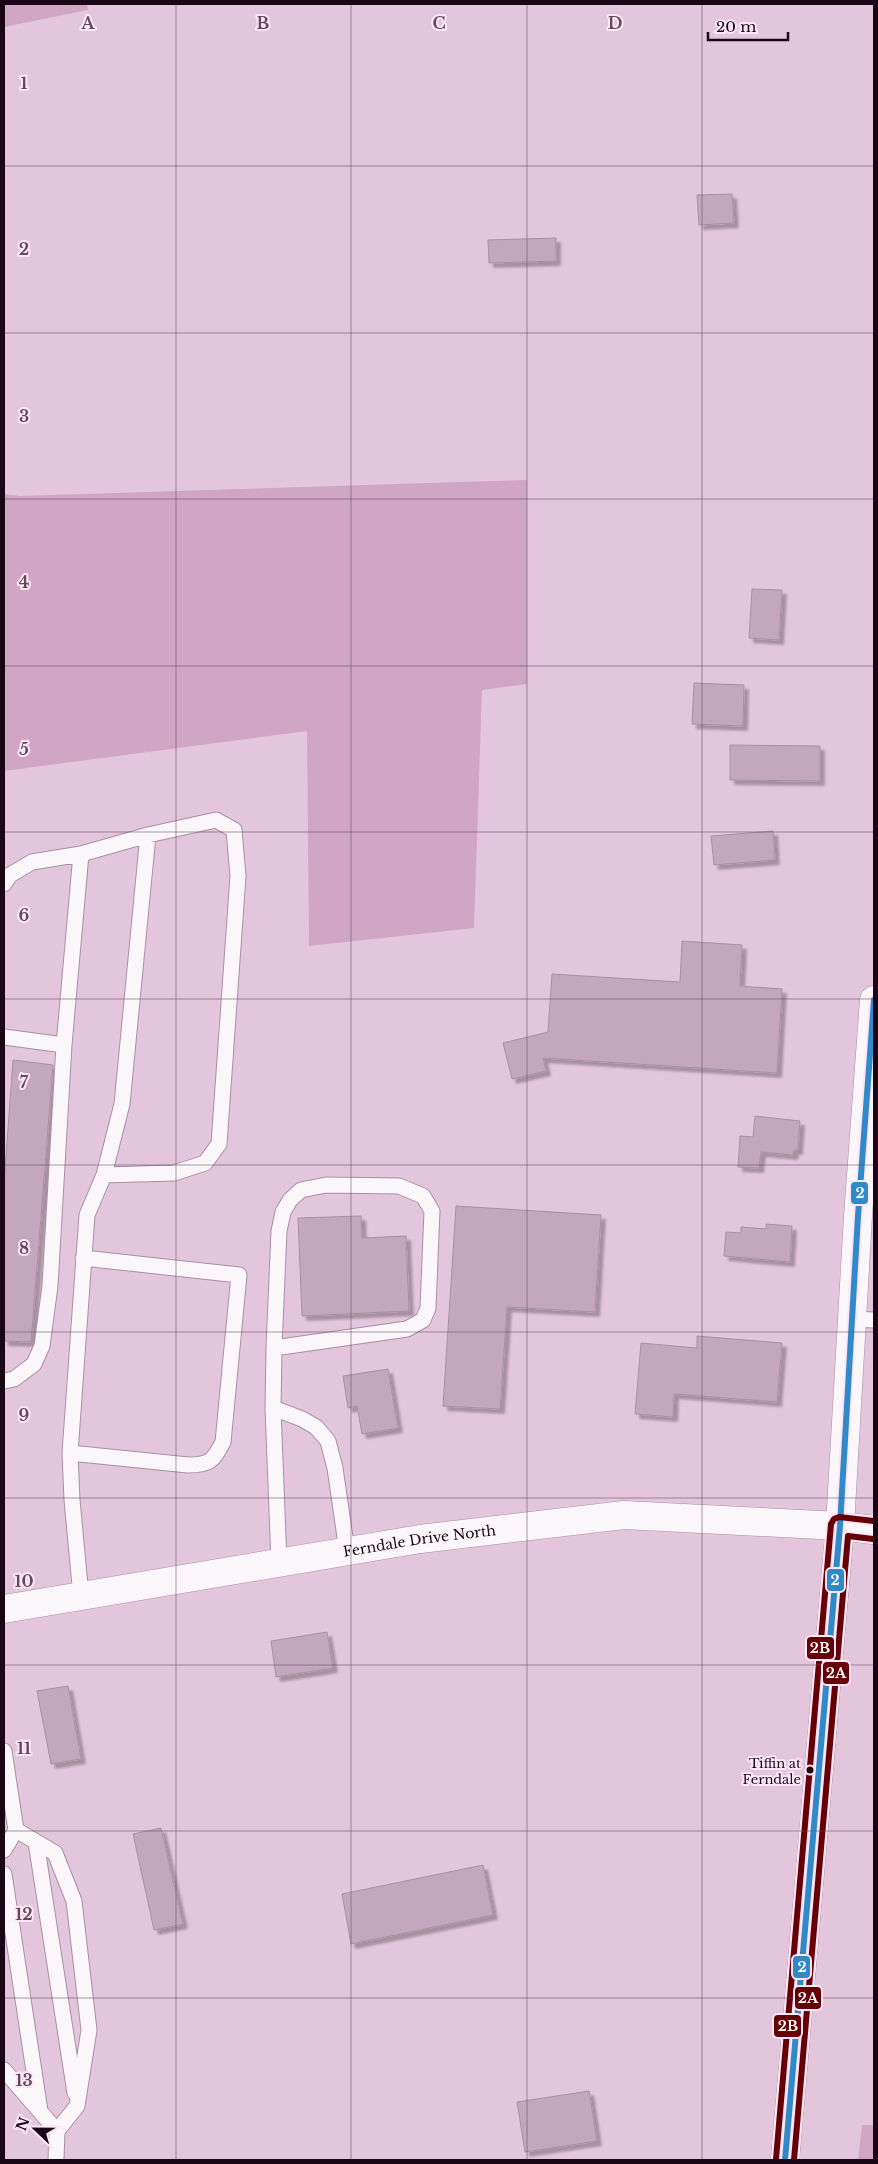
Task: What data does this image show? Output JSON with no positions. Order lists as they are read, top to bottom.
{
  "streets": {
    "street": ["Ferndale Drive North"]
  },
  "places": ["Tiffin at Ferndale"],
  "lines": ["transit line 2", "transit line 2B", "transit line 2A"],
  "scale_bar": "20 m",
  "north": "left",
  "grid": {
    "columns": [
      "A",
      "B",
      "C",
      "D"
    ],
    "rows": [
      "1",
      "2",
      "3",
      "4",
      "5",
      "6",
      "7",
      "8",
      "9",
      "10",
      "11",
      "12",
      "13"
    ]
  }
}
